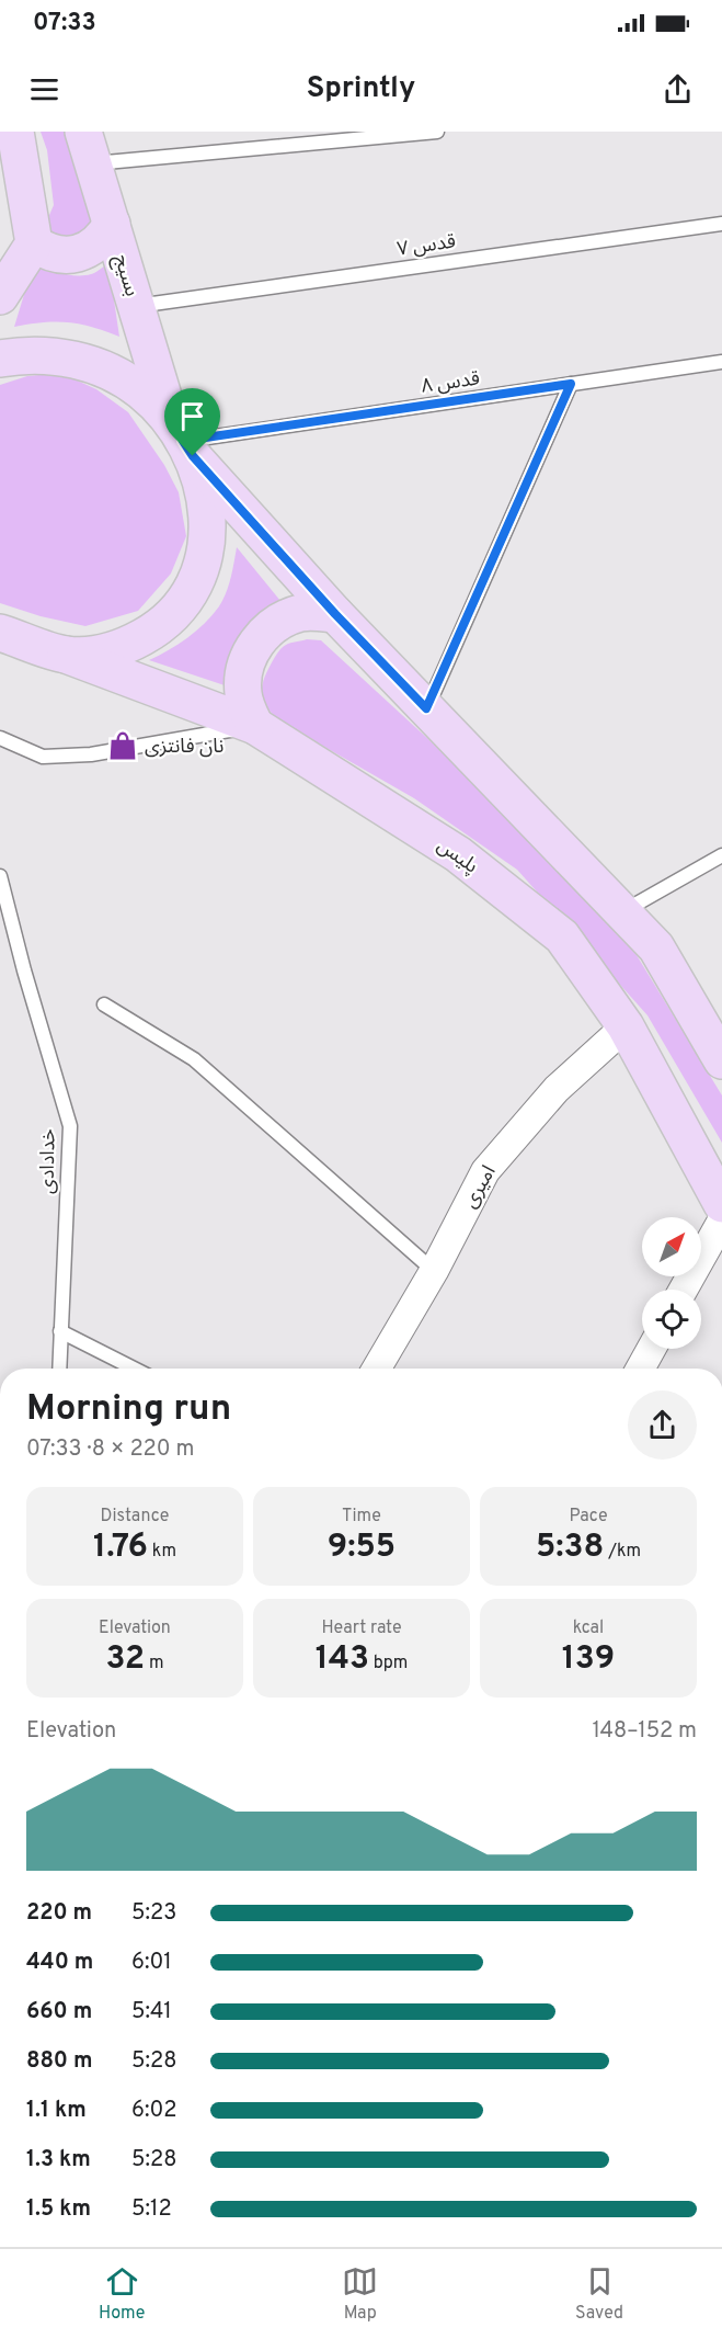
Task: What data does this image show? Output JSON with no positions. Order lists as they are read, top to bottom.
{
  "streets": {
    "main road": ["بسیج", "پلیس"],
    "street": ["امیری"],
    "lane": ["قدس ۷", "قدس ۸", "خدادادی"]
  },
  "crossings": [
    ["قدس ۷", "بسیج"],
    ["بسیج", "قدس ۸"],
    ["بسیج", "پلیس"],
    ["پلیس", "امیری"]
  ],
  "places": {
    "shop": ["نان فانتزی"]
  },
  "north": "top right",
  "page": {
    "status": "07:33",
    "header": "Sprintly",
    "heading": ["Morning run", "07:33 · 8 × 220 m"],
    "stats": [
      ["Distance", "1.76 km"],
      ["Time", "9:55"],
      ["Pace", "5:38 /km"],
      ["Elevation", "32 m"],
      ["Heart rate", "143 bpm"],
      ["kcal", "139"]
    ],
    "chart": ["Elevation", "148–152 m"],
    "list": [
      {
        "name": "220 m",
        "note": "5:23"
      },
      {
        "name": "440 m",
        "note": "6:01"
      },
      {
        "name": "660 m",
        "note": "5:41"
      },
      {
        "name": "880 m",
        "note": "5:28"
      },
      {
        "name": "1.1 km",
        "note": "6:02"
      },
      {
        "name": "1.3 km",
        "note": "5:28"
      },
      {
        "name": "1.5 km",
        "note": "5:12"
      }
    ],
    "tabs": ["Home", "Map", "Saved"]
  }
}
